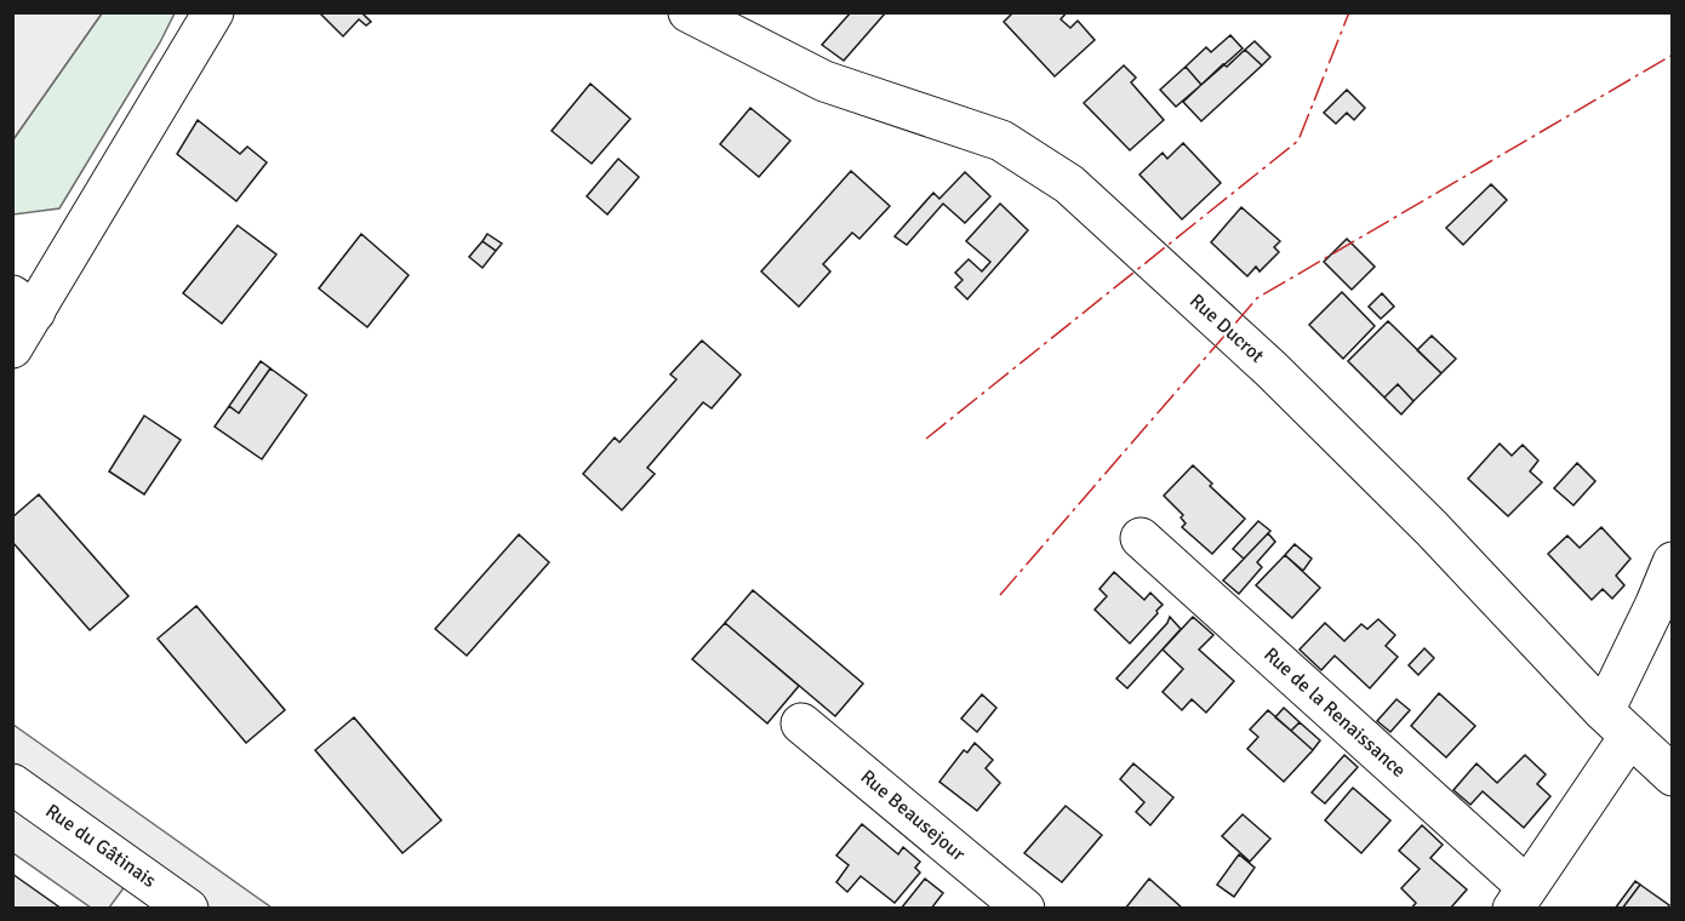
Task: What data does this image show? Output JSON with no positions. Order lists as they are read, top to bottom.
{
  "streets": {
    "street": [
      "Rue Ducrot",
      "Rue de la Renaissance",
      "Rue Beausejour",
      "Rue du Gâtinais"
    ]
  }
}
